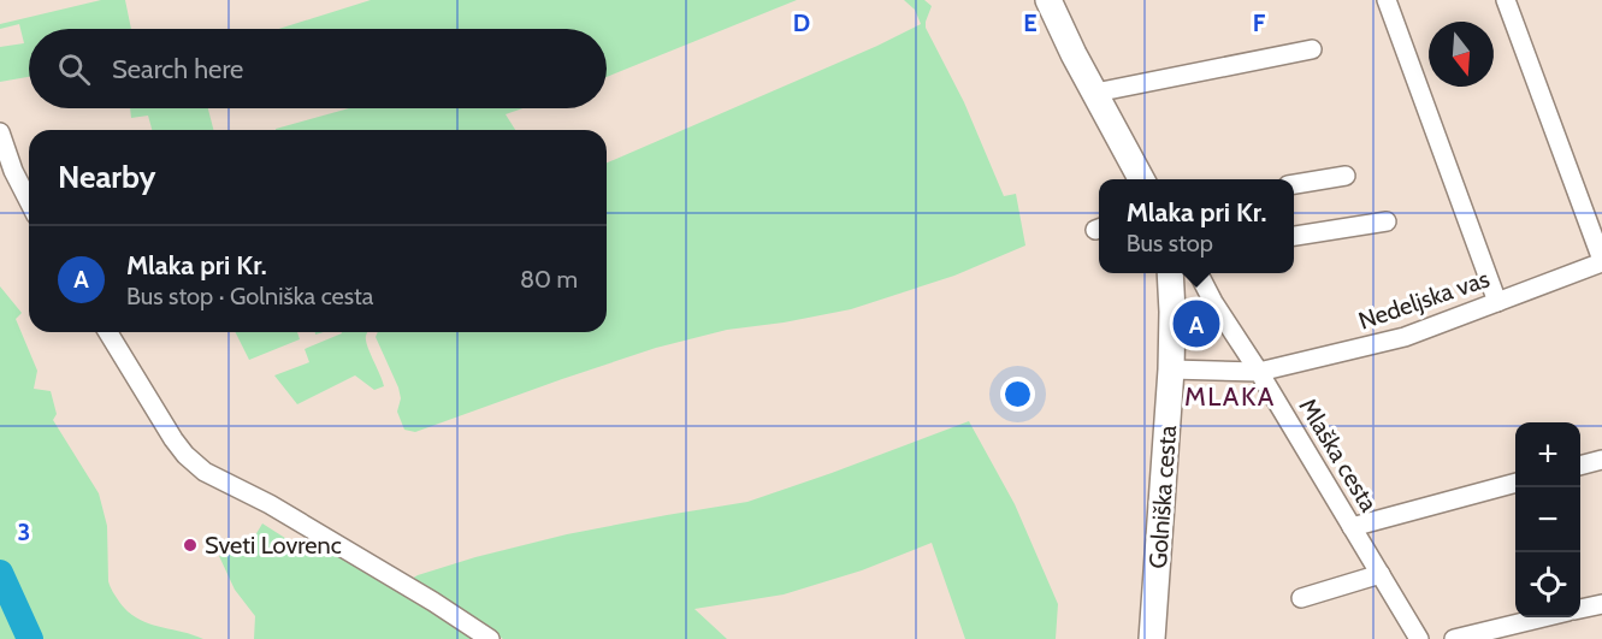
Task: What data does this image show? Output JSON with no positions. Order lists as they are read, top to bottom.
{
  "streets": {
    "main road": ["Golniška cesta"],
    "street": ["Nedeljska vas", "Mlaška cesta"]
  },
  "crossings": [
    ["Nedeljska vas", "Mlaška cesta"]
  ],
  "districts": ["MLAKA"],
  "places": ["Sveti Lovrenc"],
  "north": "bottom",
  "page": {
    "search": "Search here",
    "heading": "Nearby",
    "popup": ["Mlaka pri Kr.", "Bus stop"],
    "list": [
      {
        "mark": "A",
        "name": "Mlaka pri Kr.",
        "note": "Bus stop · Golniška cesta",
        "value": "80 m"
      }
    ],
    "pins": "A",
    "map_buttons": ["+", "−"]
  },
  "grid": {
    "columns": ["D", "E", "F"],
    "rows": ["3"]
  }
}
